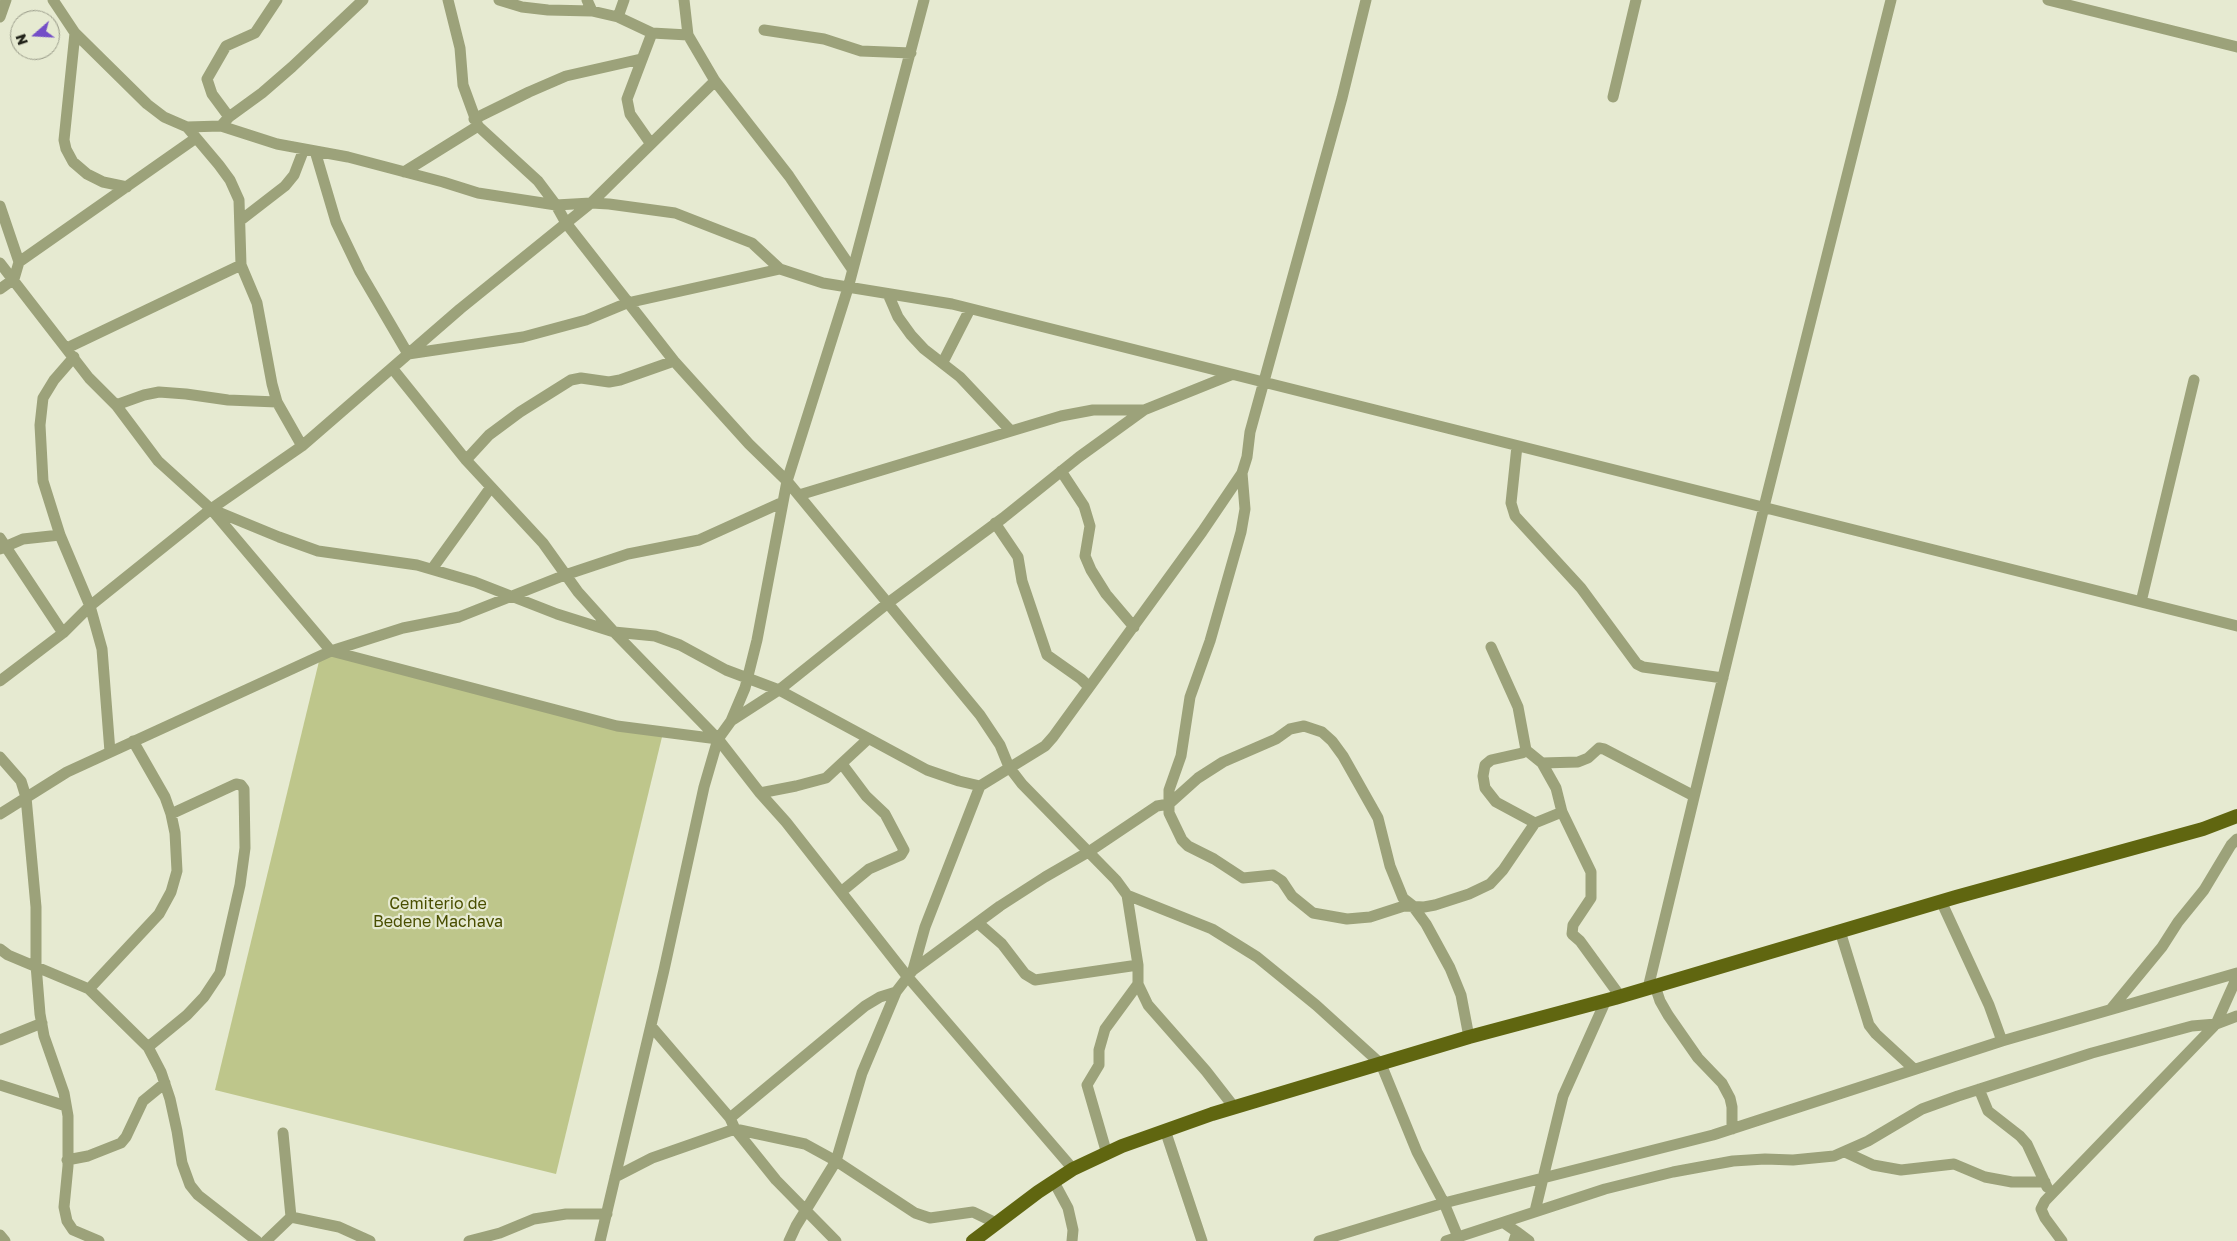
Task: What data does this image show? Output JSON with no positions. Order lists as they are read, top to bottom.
{
  "parks": ["Cemiterio de Bedene Machava"],
  "north": "left"
}
